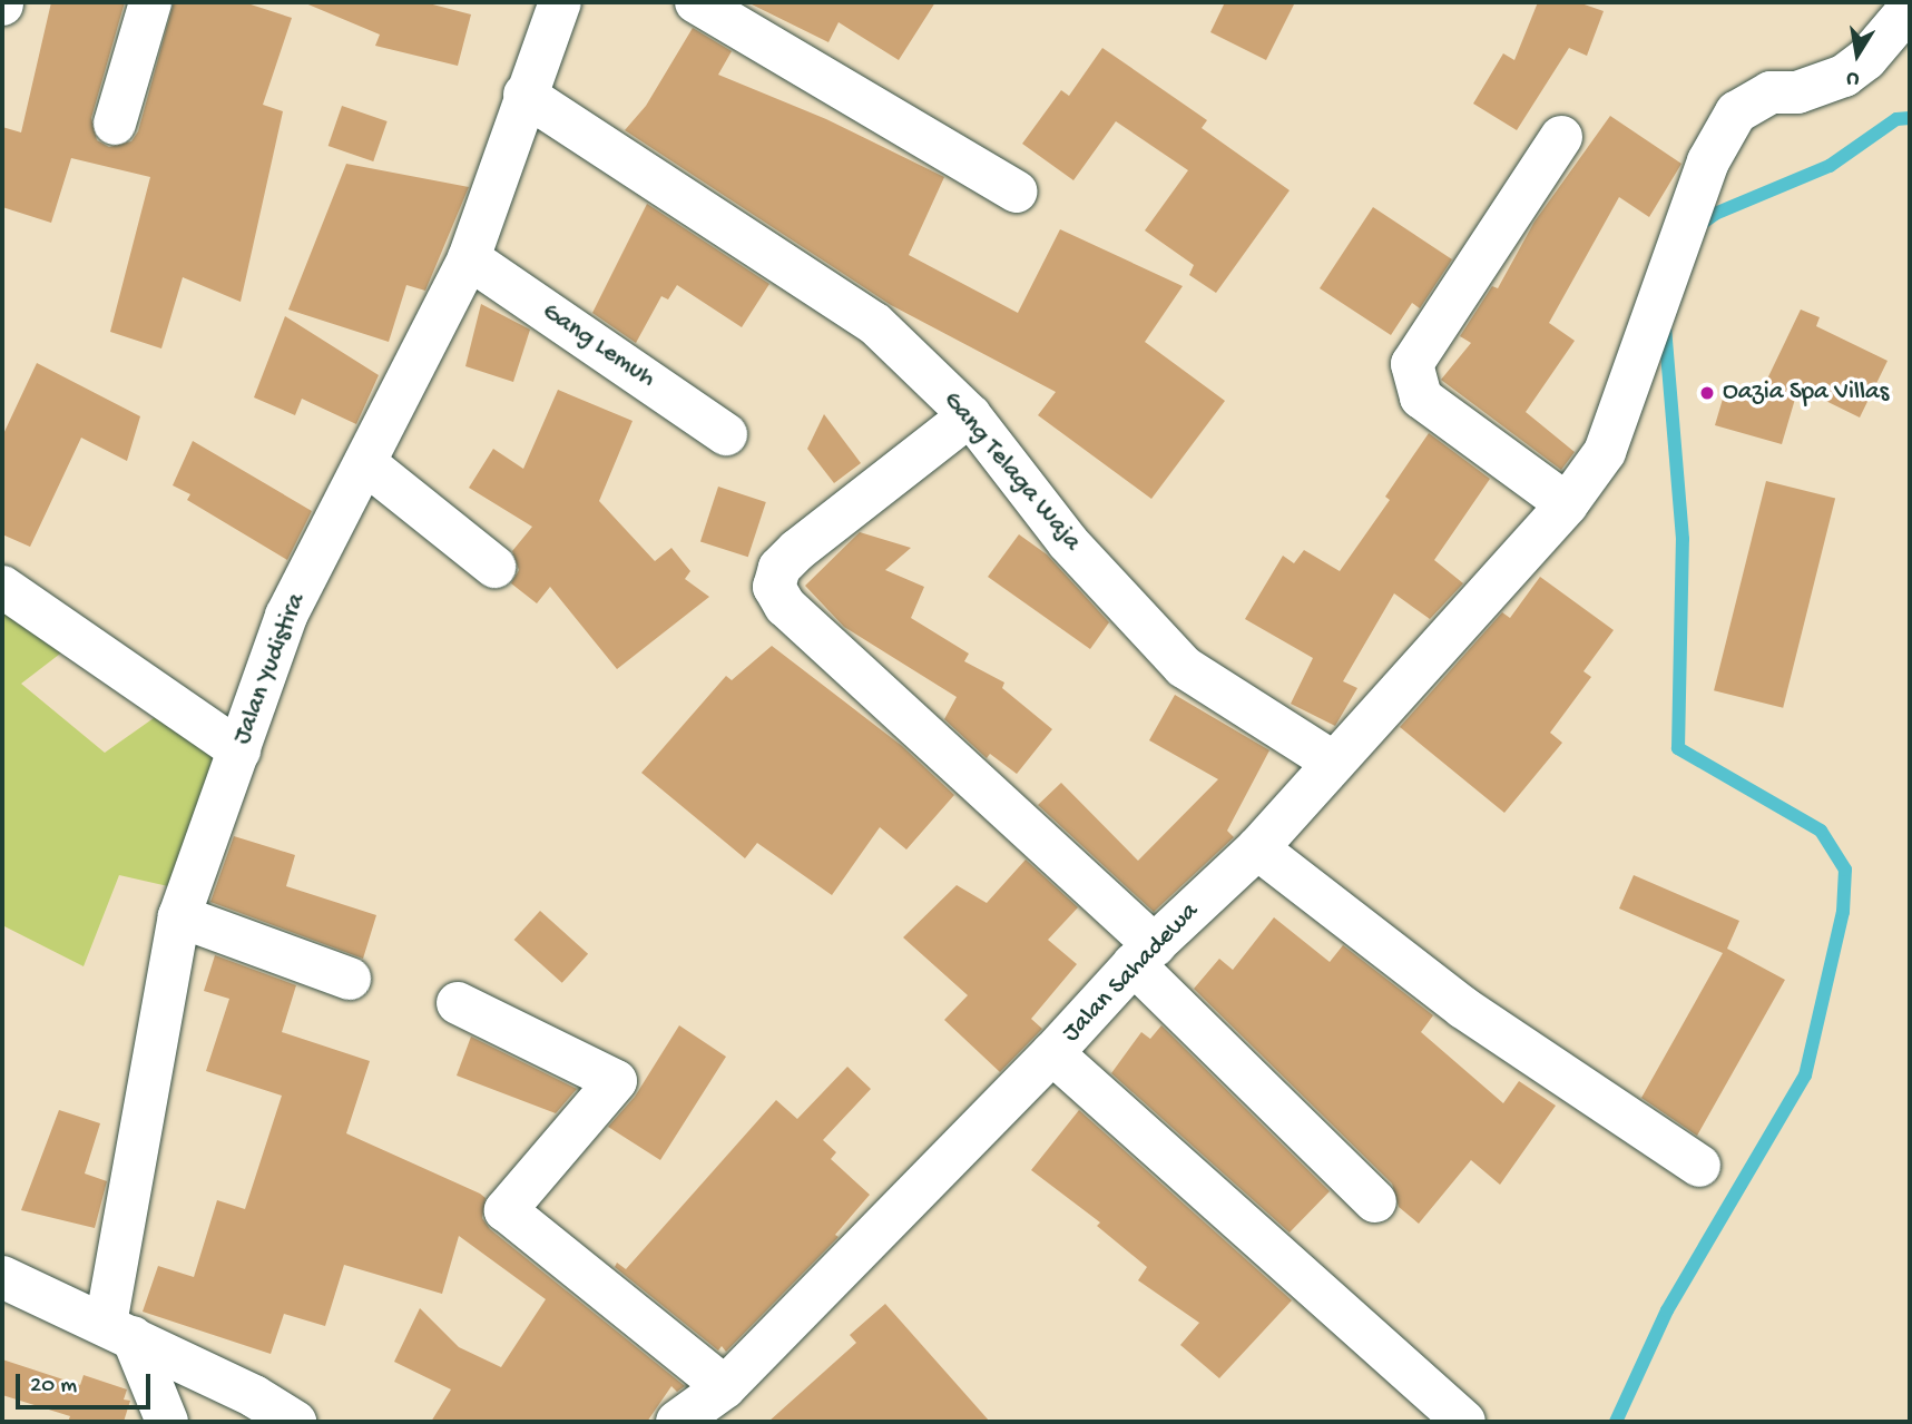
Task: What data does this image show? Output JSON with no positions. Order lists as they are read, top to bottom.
{
  "streets": {
    "street": [
      "Gang Lemuh",
      "Gang Telaga Waja",
      "Jalan Yudistira",
      "Jalan Sahadewa"
    ]
  },
  "crossings": [
    ["Gang Lemuh", "Jalan Yudistira"],
    ["Gang Telaga Waja", "Jalan Yudistira"],
    ["Gang Telaga Waja", "Jalan Sahadewa"]
  ],
  "places": ["Oazia Spa Villas"],
  "scale_bar": "20 m",
  "north": "bottom"
}
